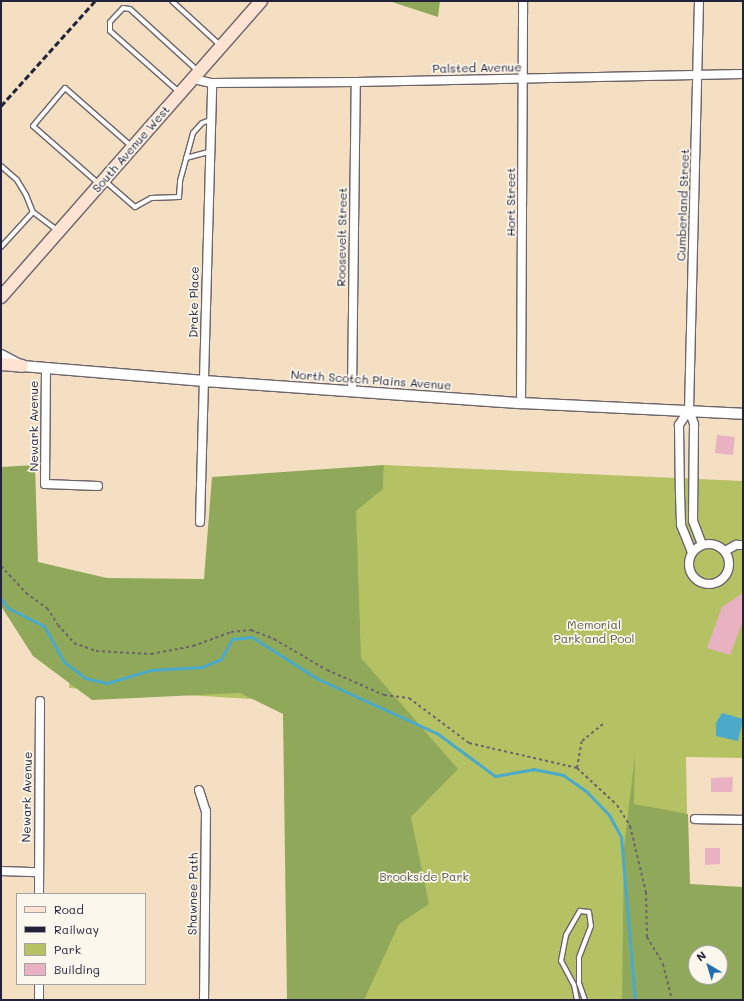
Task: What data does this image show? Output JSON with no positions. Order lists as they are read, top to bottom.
{
  "streets": {
    "main road": ["South Avenue West"],
    "street": [
      "Palsted Avenue",
      "Hort Street",
      "Cumberland Street",
      "Roosevelt Street",
      "Drake Place",
      "North Scotch Plains Avenue",
      "Newark Avenue",
      "Shawnee Path"
    ]
  },
  "crossings": [
    ["Palsted Avenue", "South Avenue West"],
    ["Palsted Avenue", "Hort Street"],
    ["Palsted Avenue", "Cumberland Street"],
    ["Palsted Avenue", "Roosevelt Street"],
    ["Palsted Avenue", "Drake Place"],
    ["Hort Street", "North Scotch Plains Avenue"],
    ["Cumberland Street", "North Scotch Plains Avenue"],
    ["Roosevelt Street", "North Scotch Plains Avenue"],
    ["Drake Place", "North Scotch Plains Avenue"],
    ["North Scotch Plains Avenue", "Newark Avenue"]
  ],
  "parks": ["Memorial Park and Pool", "Brookside Park"],
  "legend": [
    "Road",
    "Railway",
    "Park",
    "Building"
  ],
  "north": "top left"
}
